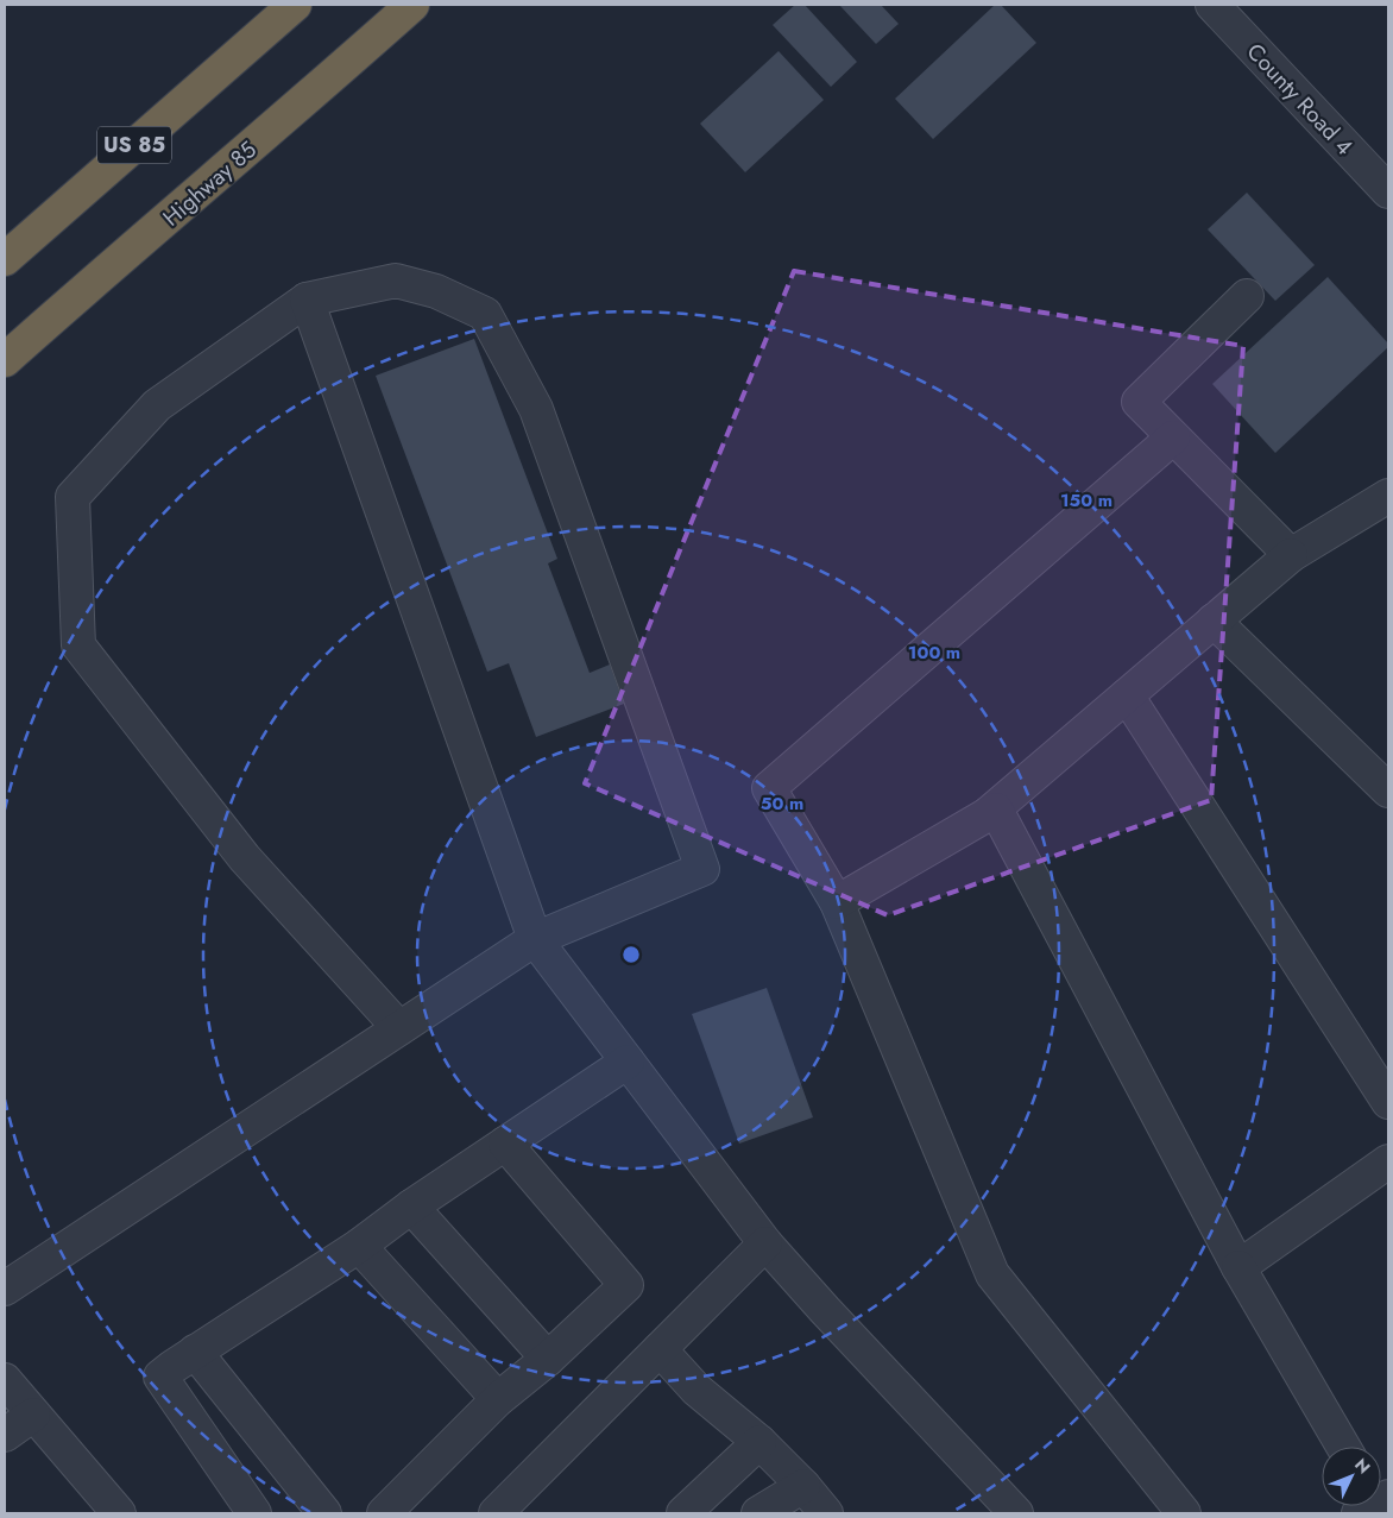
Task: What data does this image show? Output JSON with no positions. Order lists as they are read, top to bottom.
{
  "streets": {
    "highway": ["US 85", "Highway 85"],
    "street": ["County Road 4"]
  },
  "north": "top right",
  "rings": ["150 m", "100 m", "50 m"]
}
